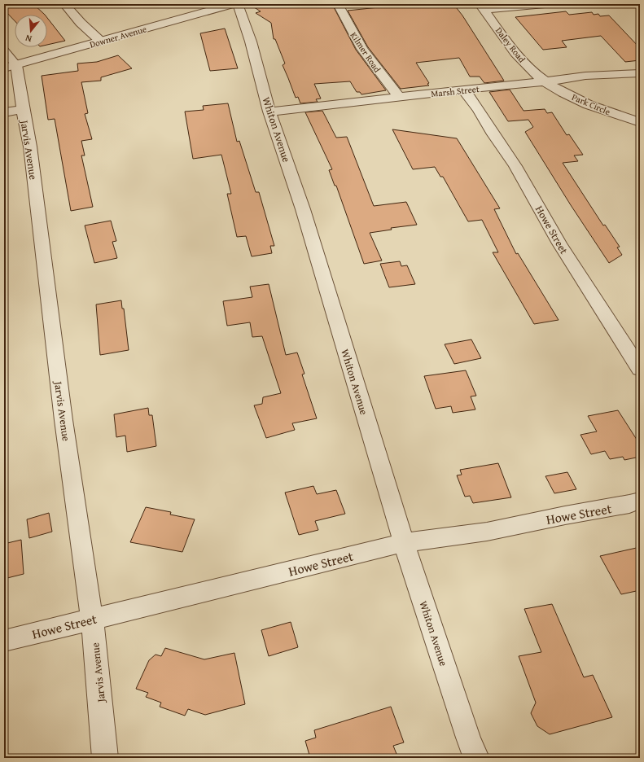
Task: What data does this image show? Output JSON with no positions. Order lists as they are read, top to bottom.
{
  "streets": {
    "street": [
      "Downer Avenue",
      "Daley Road",
      "Kilmer Road",
      "Marsh Street",
      "Park Circle",
      "Whiton Avenue",
      "Jarvis Avenue",
      "Howe Street"
    ]
  },
  "crossings": [
    ["Downer Avenue", "Jarvis Avenue"],
    ["Daley Road", "Marsh Street"],
    ["Daley Road", "Park Circle"],
    ["Kilmer Road", "Marsh Street"],
    ["Marsh Street", "Park Circle"],
    ["Marsh Street", "Whiton Avenue"],
    ["Marsh Street", "Howe Street"],
    ["Whiton Avenue", "Howe Street"],
    ["Jarvis Avenue", "Howe Street"]
  ],
  "north": "bottom"
}
